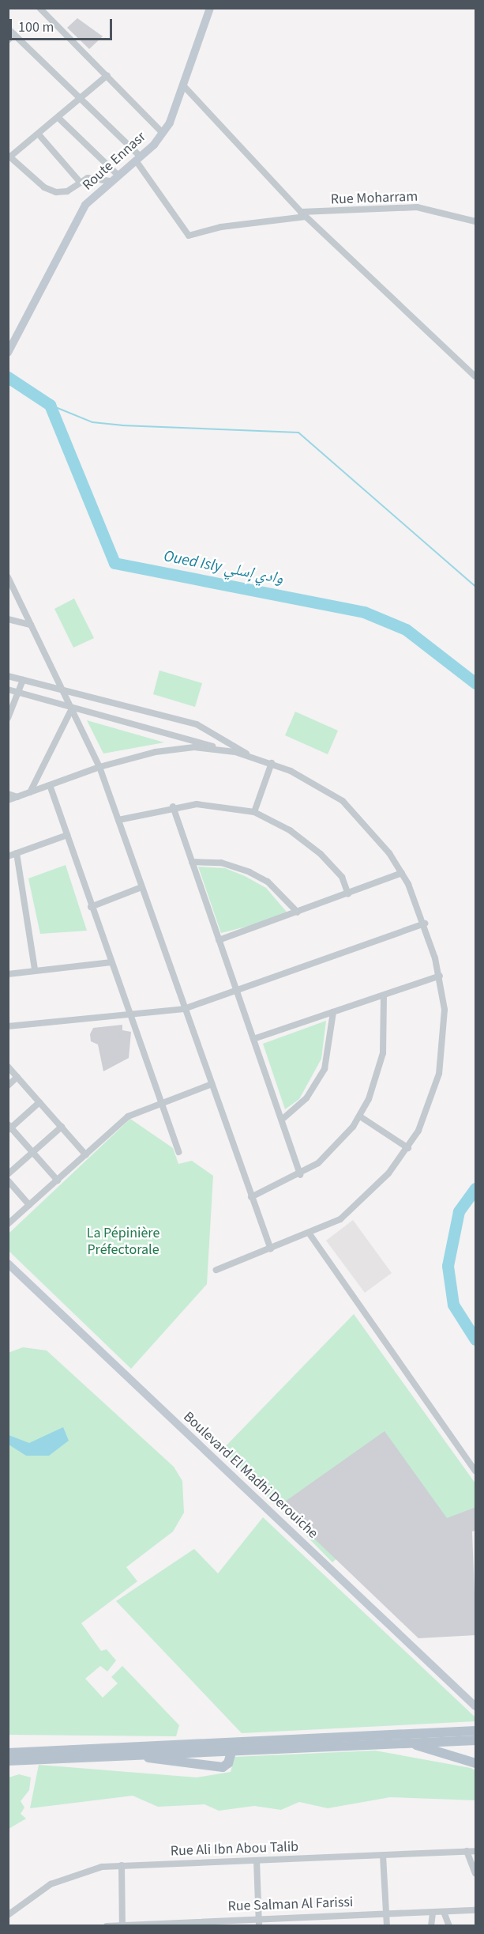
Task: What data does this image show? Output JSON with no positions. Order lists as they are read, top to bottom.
{
  "streets": {
    "street": [
      "Route Ennasr",
      "Rue Moharram",
      "Boulevard El Madhi Derouiche",
      "Rue Ali Ibn Abou Talib",
      "Rue Salman Al Farissi"
    ]
  },
  "crossings": [
    ["Route Ennasr", "Rue Moharram"]
  ],
  "water": ["Oued Isly وادي إسلي"],
  "parks": ["La Pépinière Préfectorale"],
  "scale_bar": "100 m"
}
